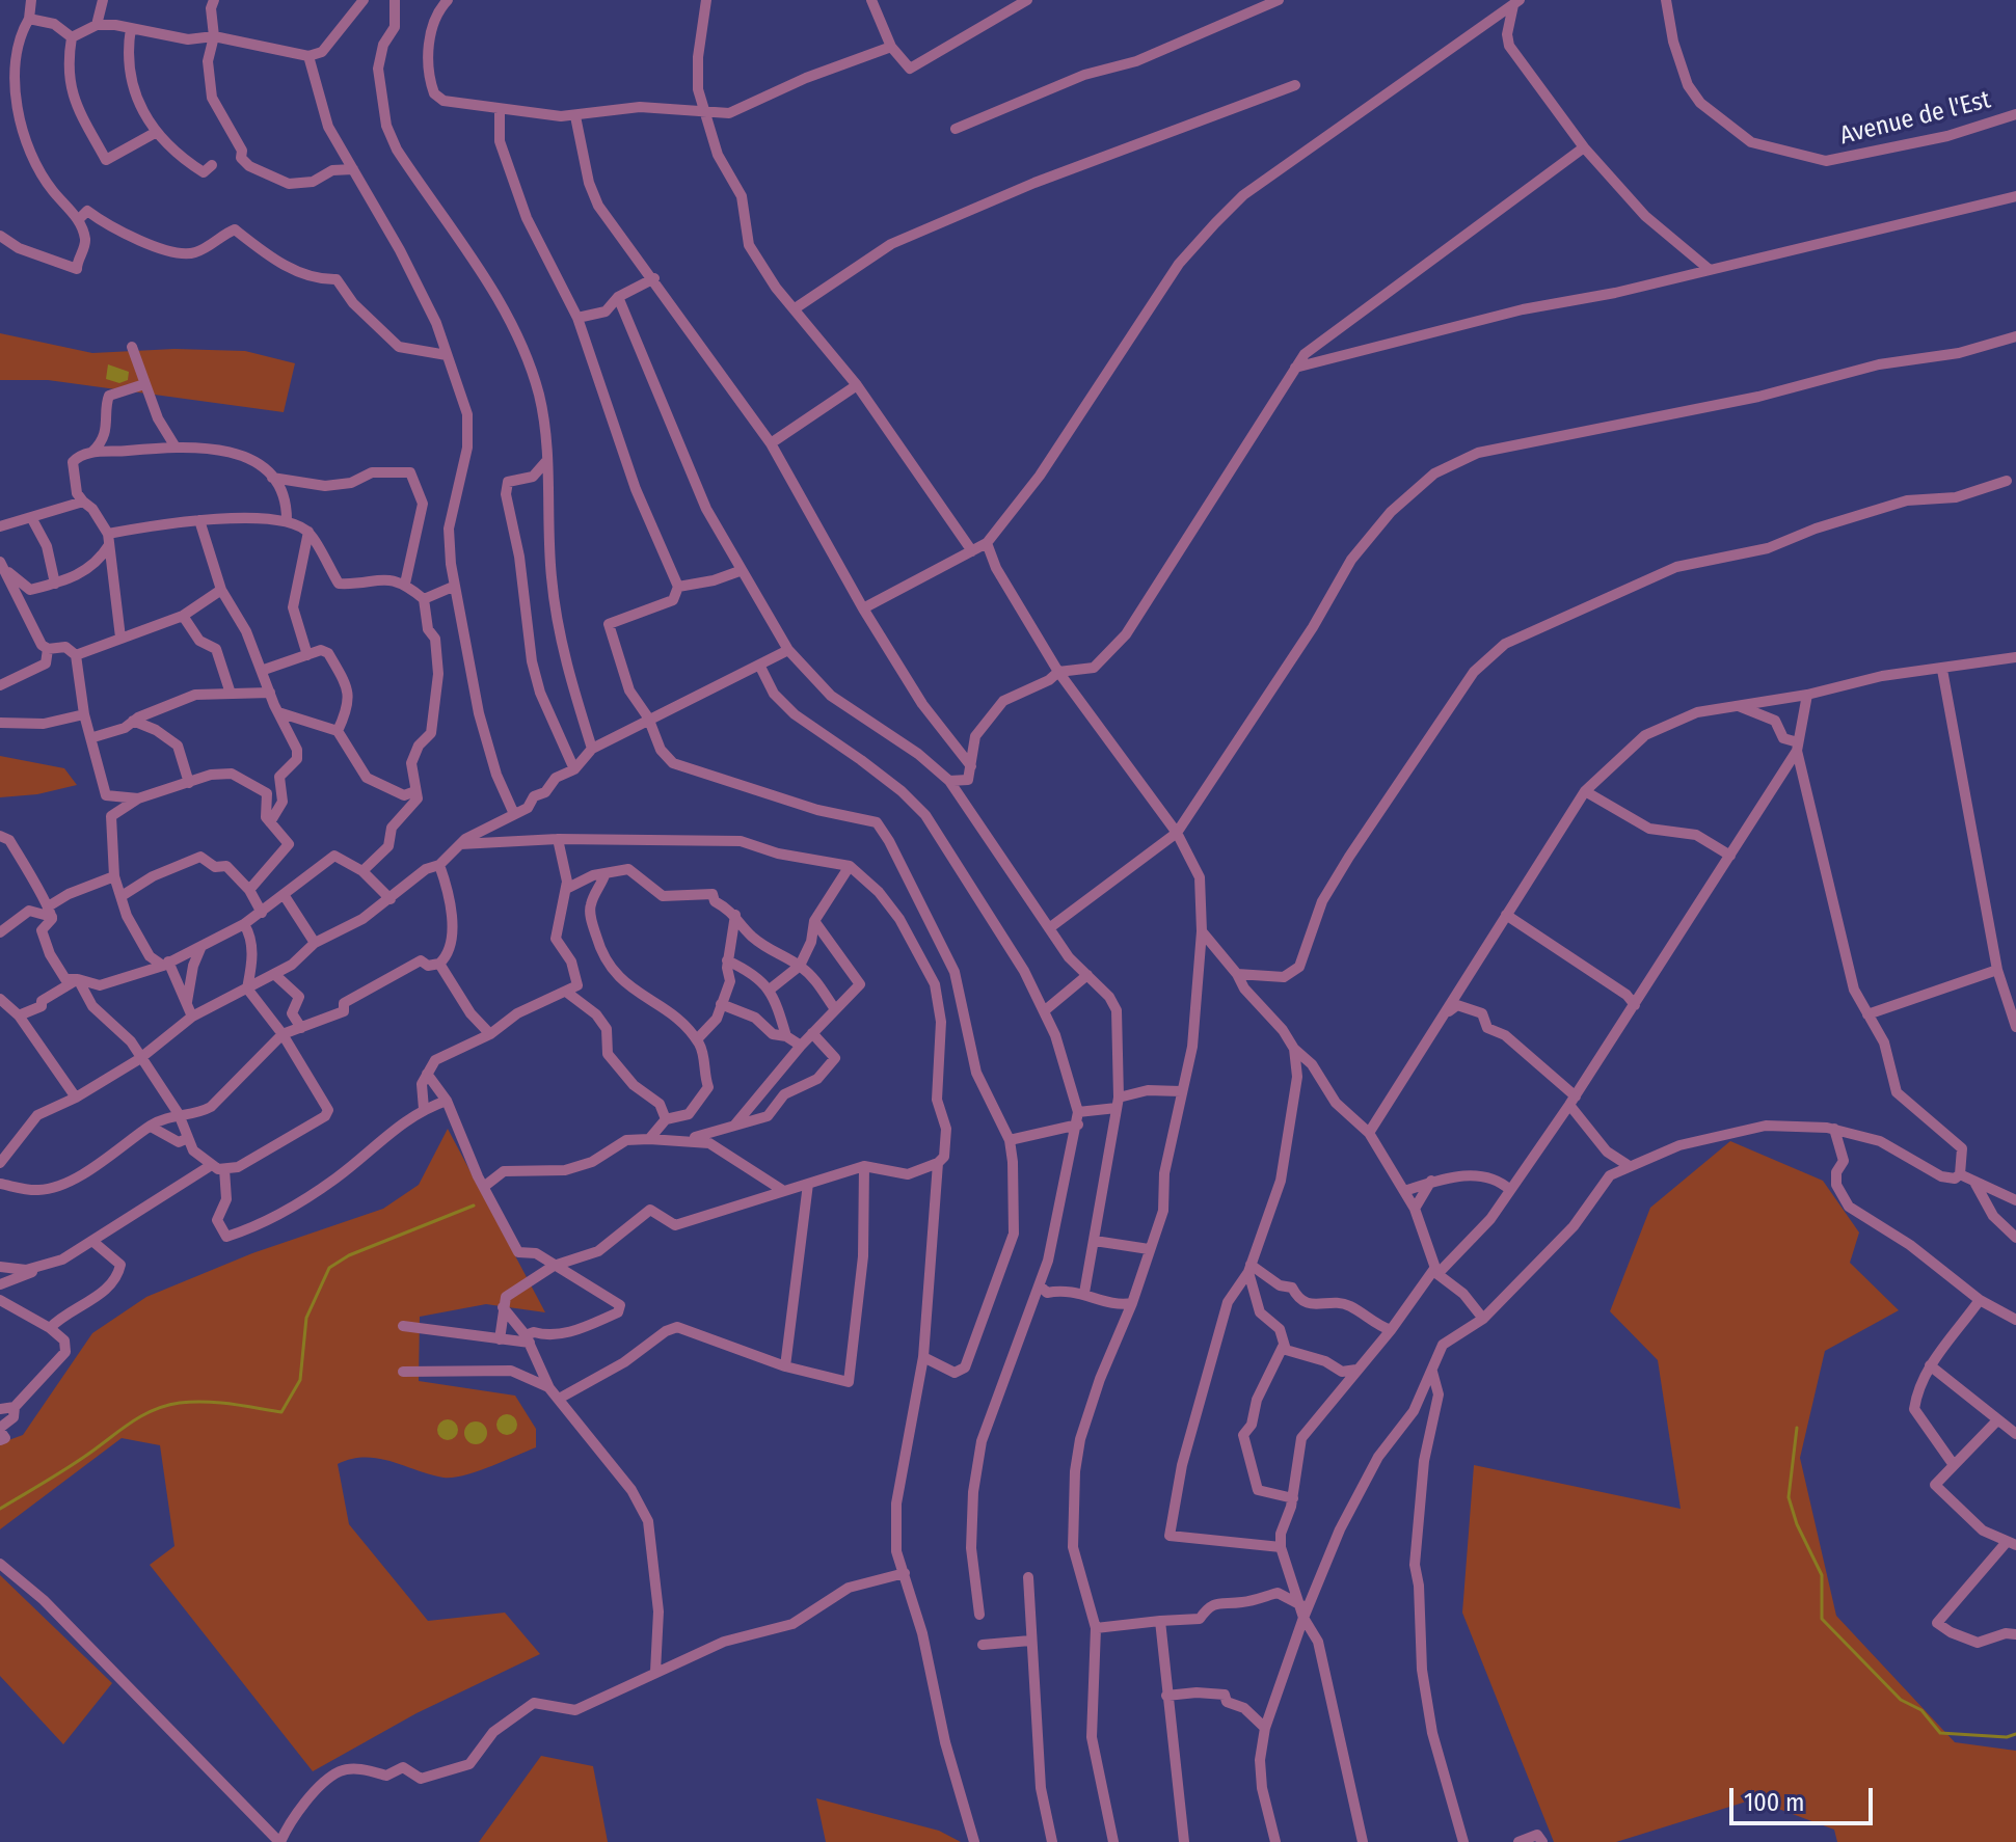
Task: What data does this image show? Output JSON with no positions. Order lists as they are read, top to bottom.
{
  "streets": {
    "street": ["Avenue de l'Est"]
  },
  "scale_bar": "100 m"
}
